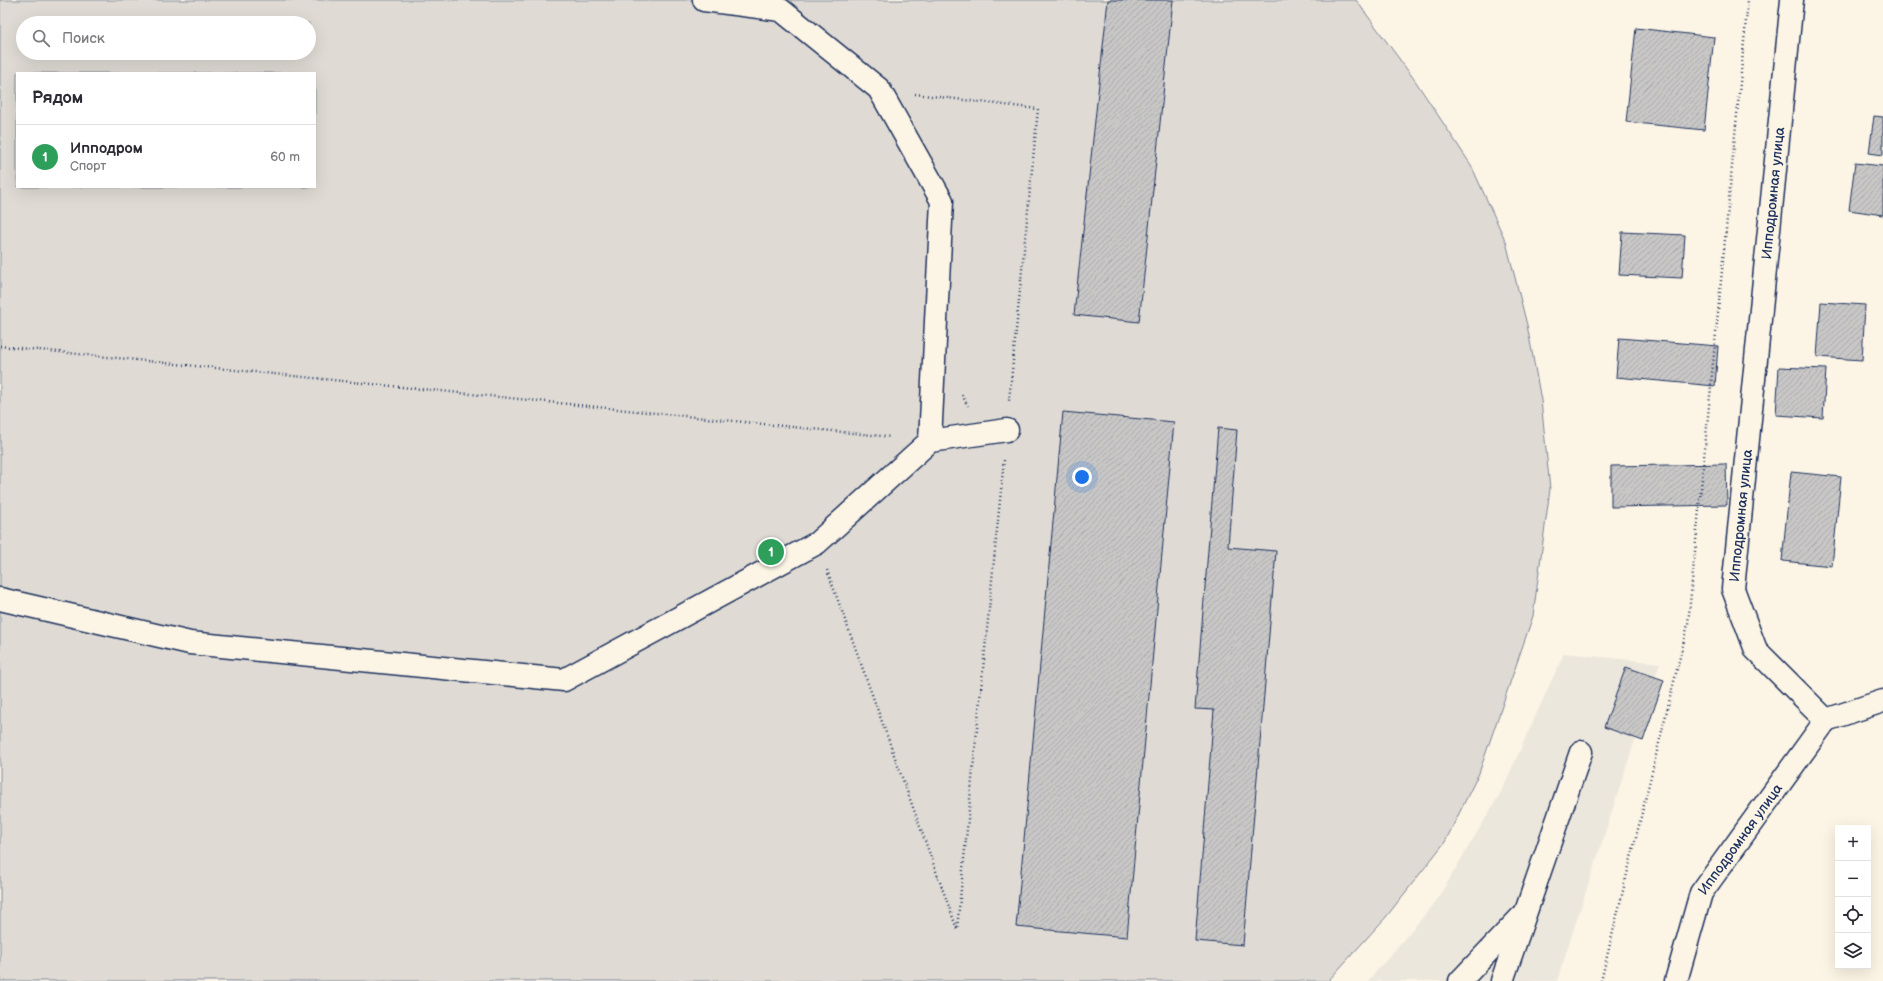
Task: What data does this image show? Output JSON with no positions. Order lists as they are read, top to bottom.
{
  "streets": {
    "street": ["Ипподромная улица"]
  },
  "page": {
    "search": "Поиск",
    "heading": "Рядом",
    "list": [
      {
        "mark": "1",
        "name": "Ипподром",
        "note": "Спорт",
        "value": "60 m"
      }
    ],
    "pins": "1",
    "map_buttons": ["+", "−"]
  }
}
